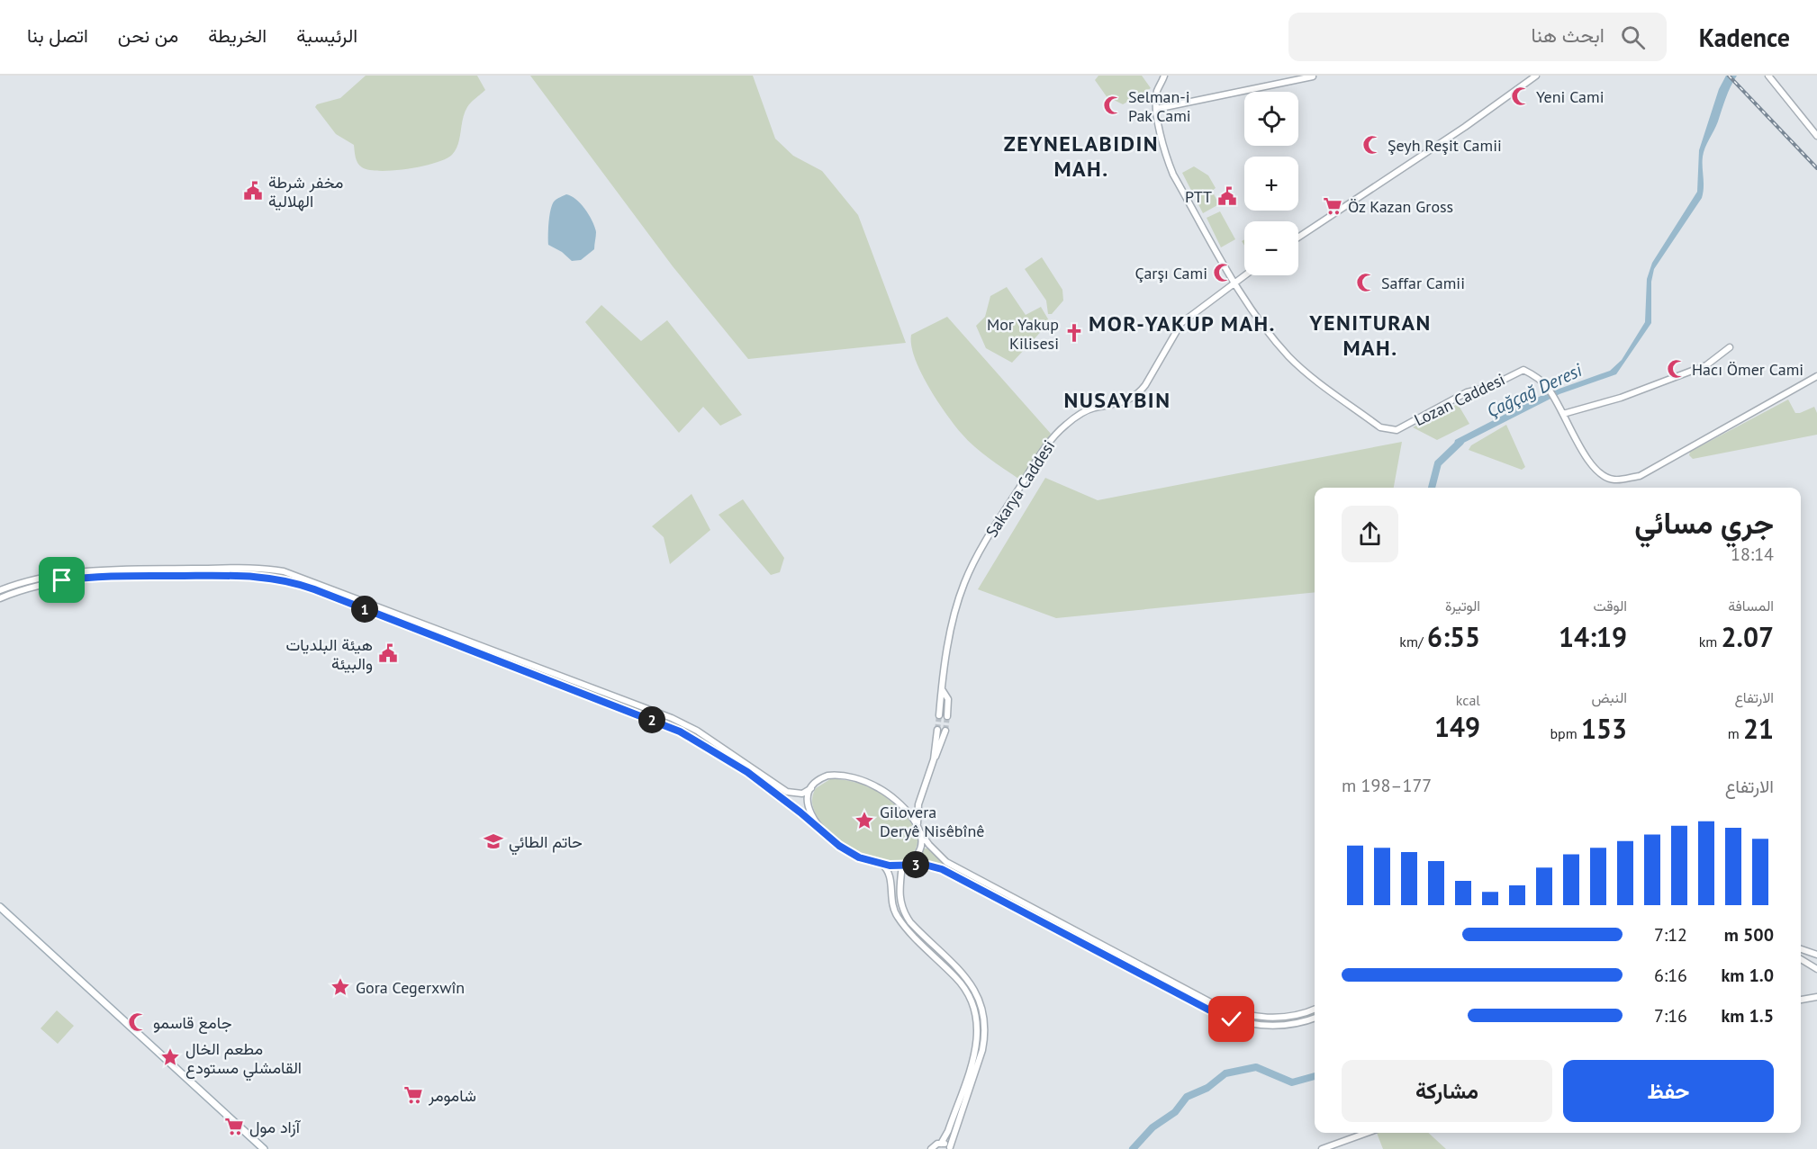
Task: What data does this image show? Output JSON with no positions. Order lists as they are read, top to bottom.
{
  "streets": {
    "main road": ["Lozan Caddesi", "Sakarya Caddesi"]
  },
  "crossings": [
    ["Lozan Caddesi", "Sakarya Caddesi"]
  ],
  "districts": [
    "ZEYNELABIDIN MAH.",
    "YENITURAN MAH.",
    "MOR-YAKUP MAH.",
    "NUSAYBIN"
  ],
  "water": ["Çağçağ Deresi"],
  "places": {
    "mosque": [
      "Yeni Cami",
      "Selman-i Pak Cami",
      "Şeyh Reşit Camii",
      "Çarşı Cami",
      "Saffar Camii",
      "Hacı Ömer Cami",
      "جامع قاسمو"
    ],
    "public building": ["مخفر شرطة الهلالية", "PTT", "هيئة البلديات والبيئة"],
    "supermarket": ["Öz Kazan Gross", "شامومر", "آزاد مول"],
    "church": ["Mor Yakup Kilisesi"],
    "place": ["Gilovera Deryê Nisêbînê", "Gora Cegerxwîn", "مطعم الخال القامشلي مستودع"],
    "school or university": ["حاتم الطائي"]
  },
  "page": {
    "header": "Kadence",
    "search": "ابحث هنا",
    "nav": [
      "الرئيسية",
      "الخريطة",
      "من نحن",
      "اتصل بنا"
    ],
    "map_buttons": ["+", "−"],
    "heading": ["جري مسائي", "18:14"],
    "stats": [
      ["المسافة", "2.07 km"],
      ["الوقت", "14:19"],
      ["الوتيرة", "6:55 /km"],
      ["الارتفاع", "21 m"],
      ["النبض", "153 bpm"],
      ["kcal", "149"]
    ],
    "pins": ["1", "2", "3"],
    "chart": ["الارتفاع", "177–198 m"],
    "list": [
      {
        "name": "500 m",
        "note": "7:12"
      },
      {
        "name": "1.0 km",
        "note": "6:16"
      },
      {
        "name": "1.5 km",
        "note": "7:16"
      }
    ],
    "buttons": ["حفظ", "مشاركة"]
  }
}
